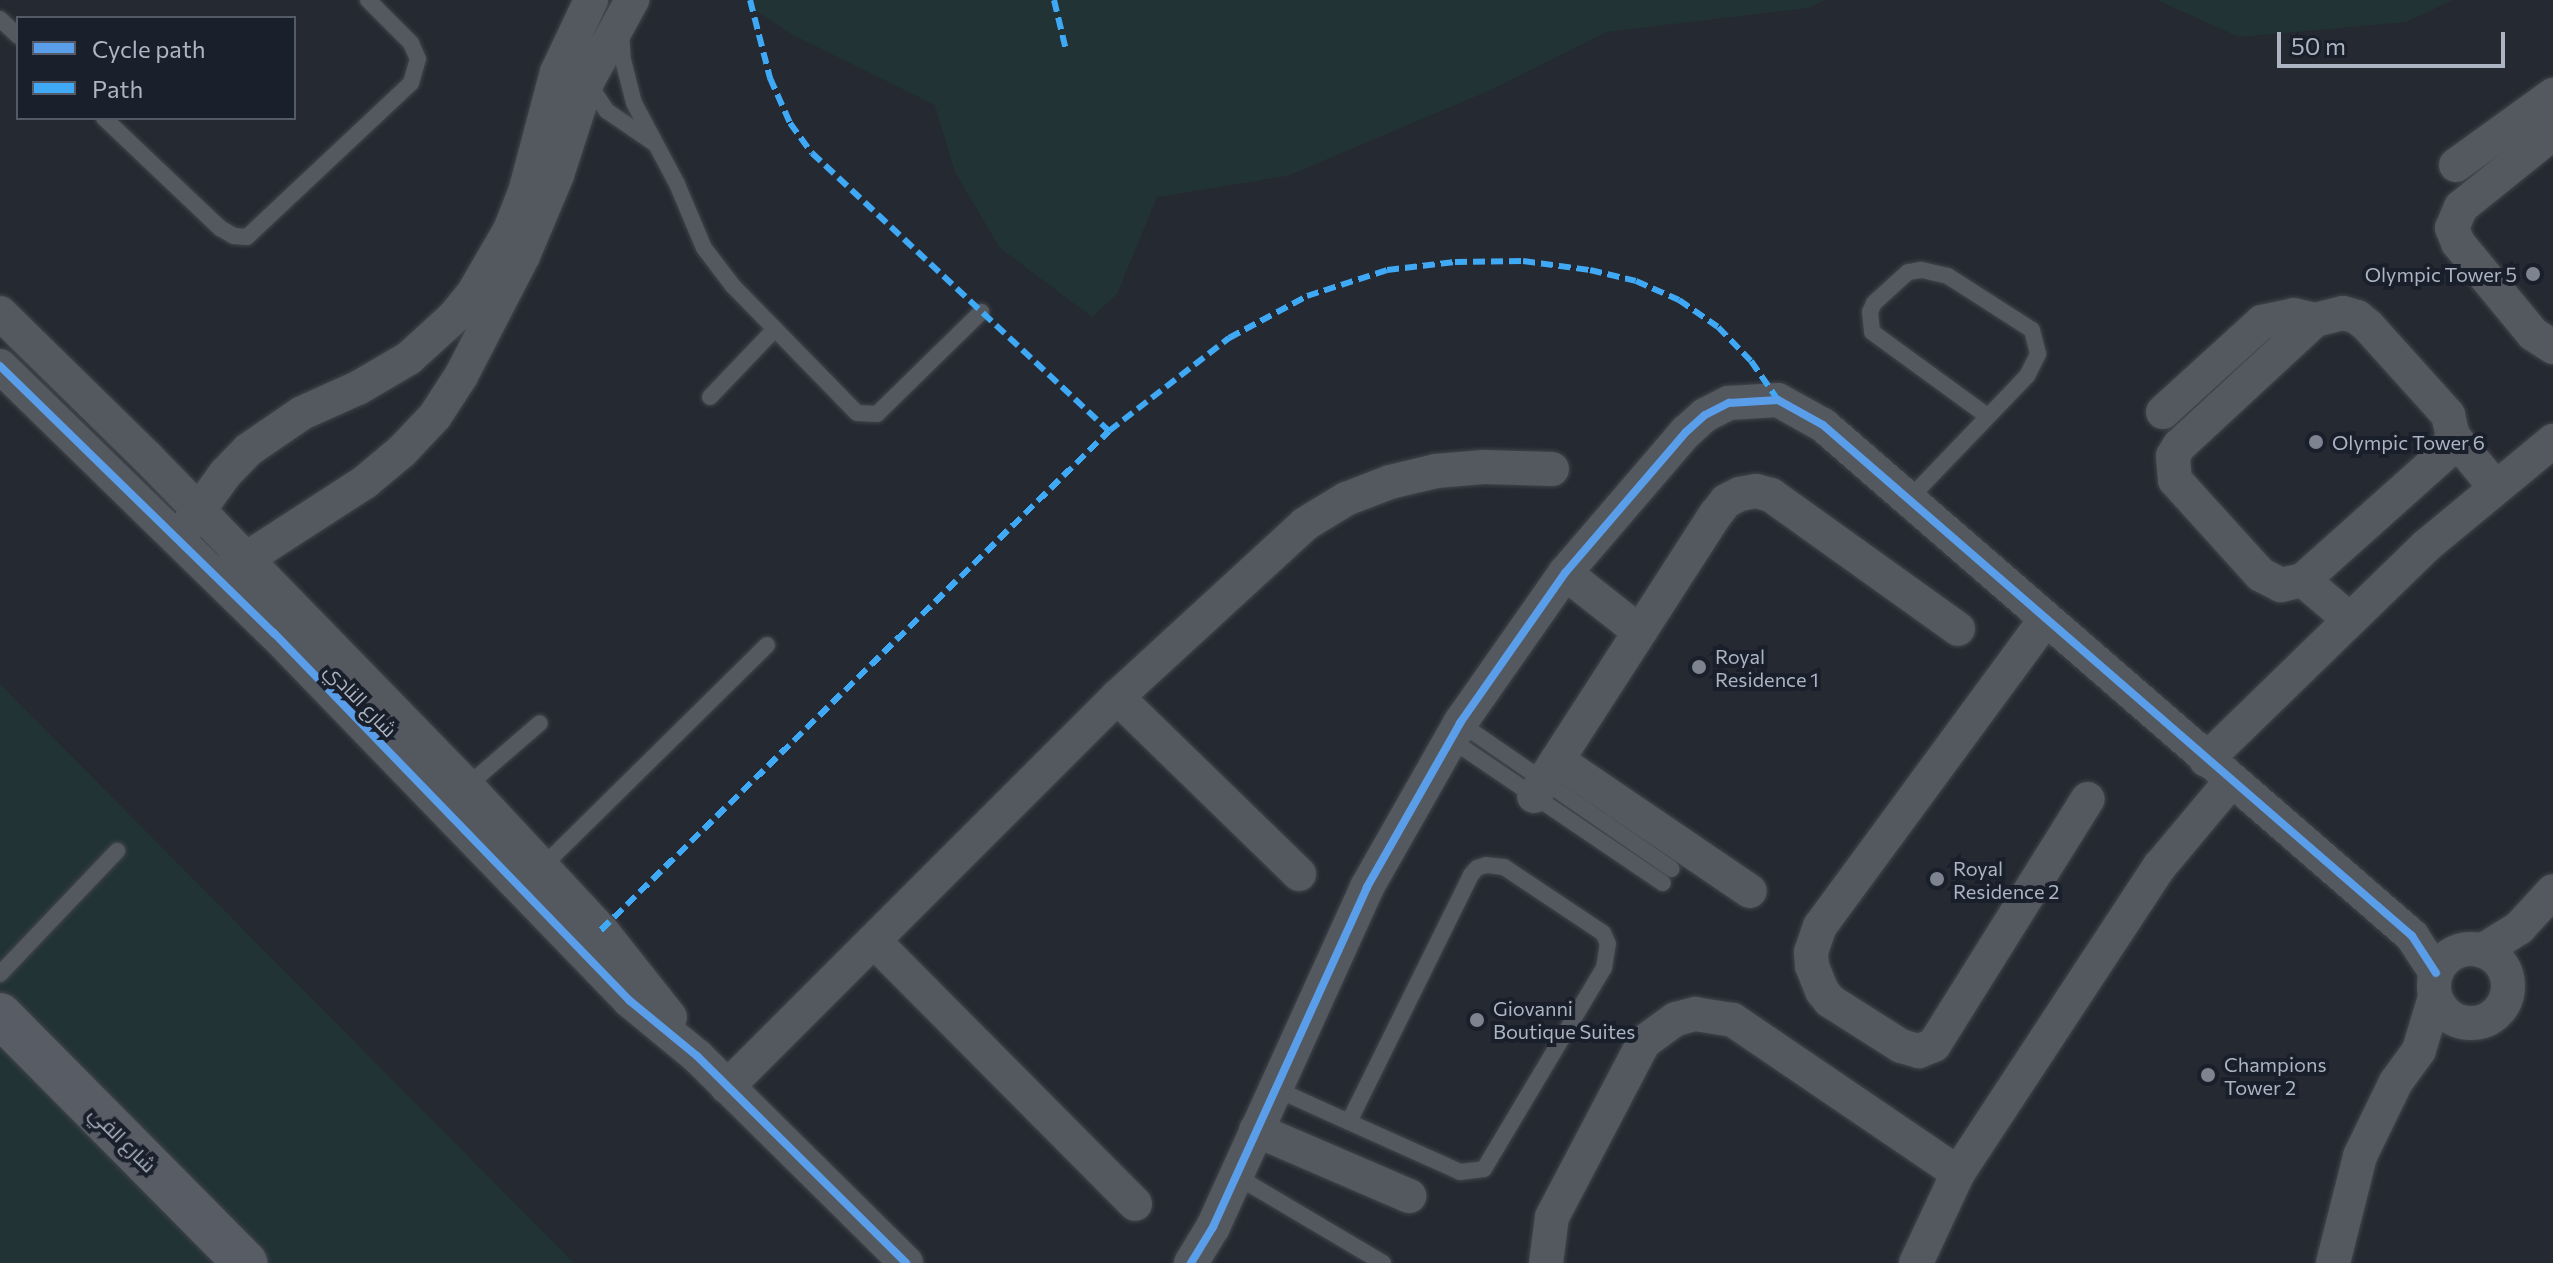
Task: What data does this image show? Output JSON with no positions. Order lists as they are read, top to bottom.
{
  "streets": {
    "street": ["شارع النادي", "شارع الفي"]
  },
  "places": [
    "Olympic Tower 5",
    "Olympic Tower 6",
    "Royal Residence 1",
    "Royal Residence 2",
    "Giovanni Boutique Suites",
    "Champions Tower 2"
  ],
  "legend": ["Cycle path", "Path"],
  "scale_bar": "50 m"
}
